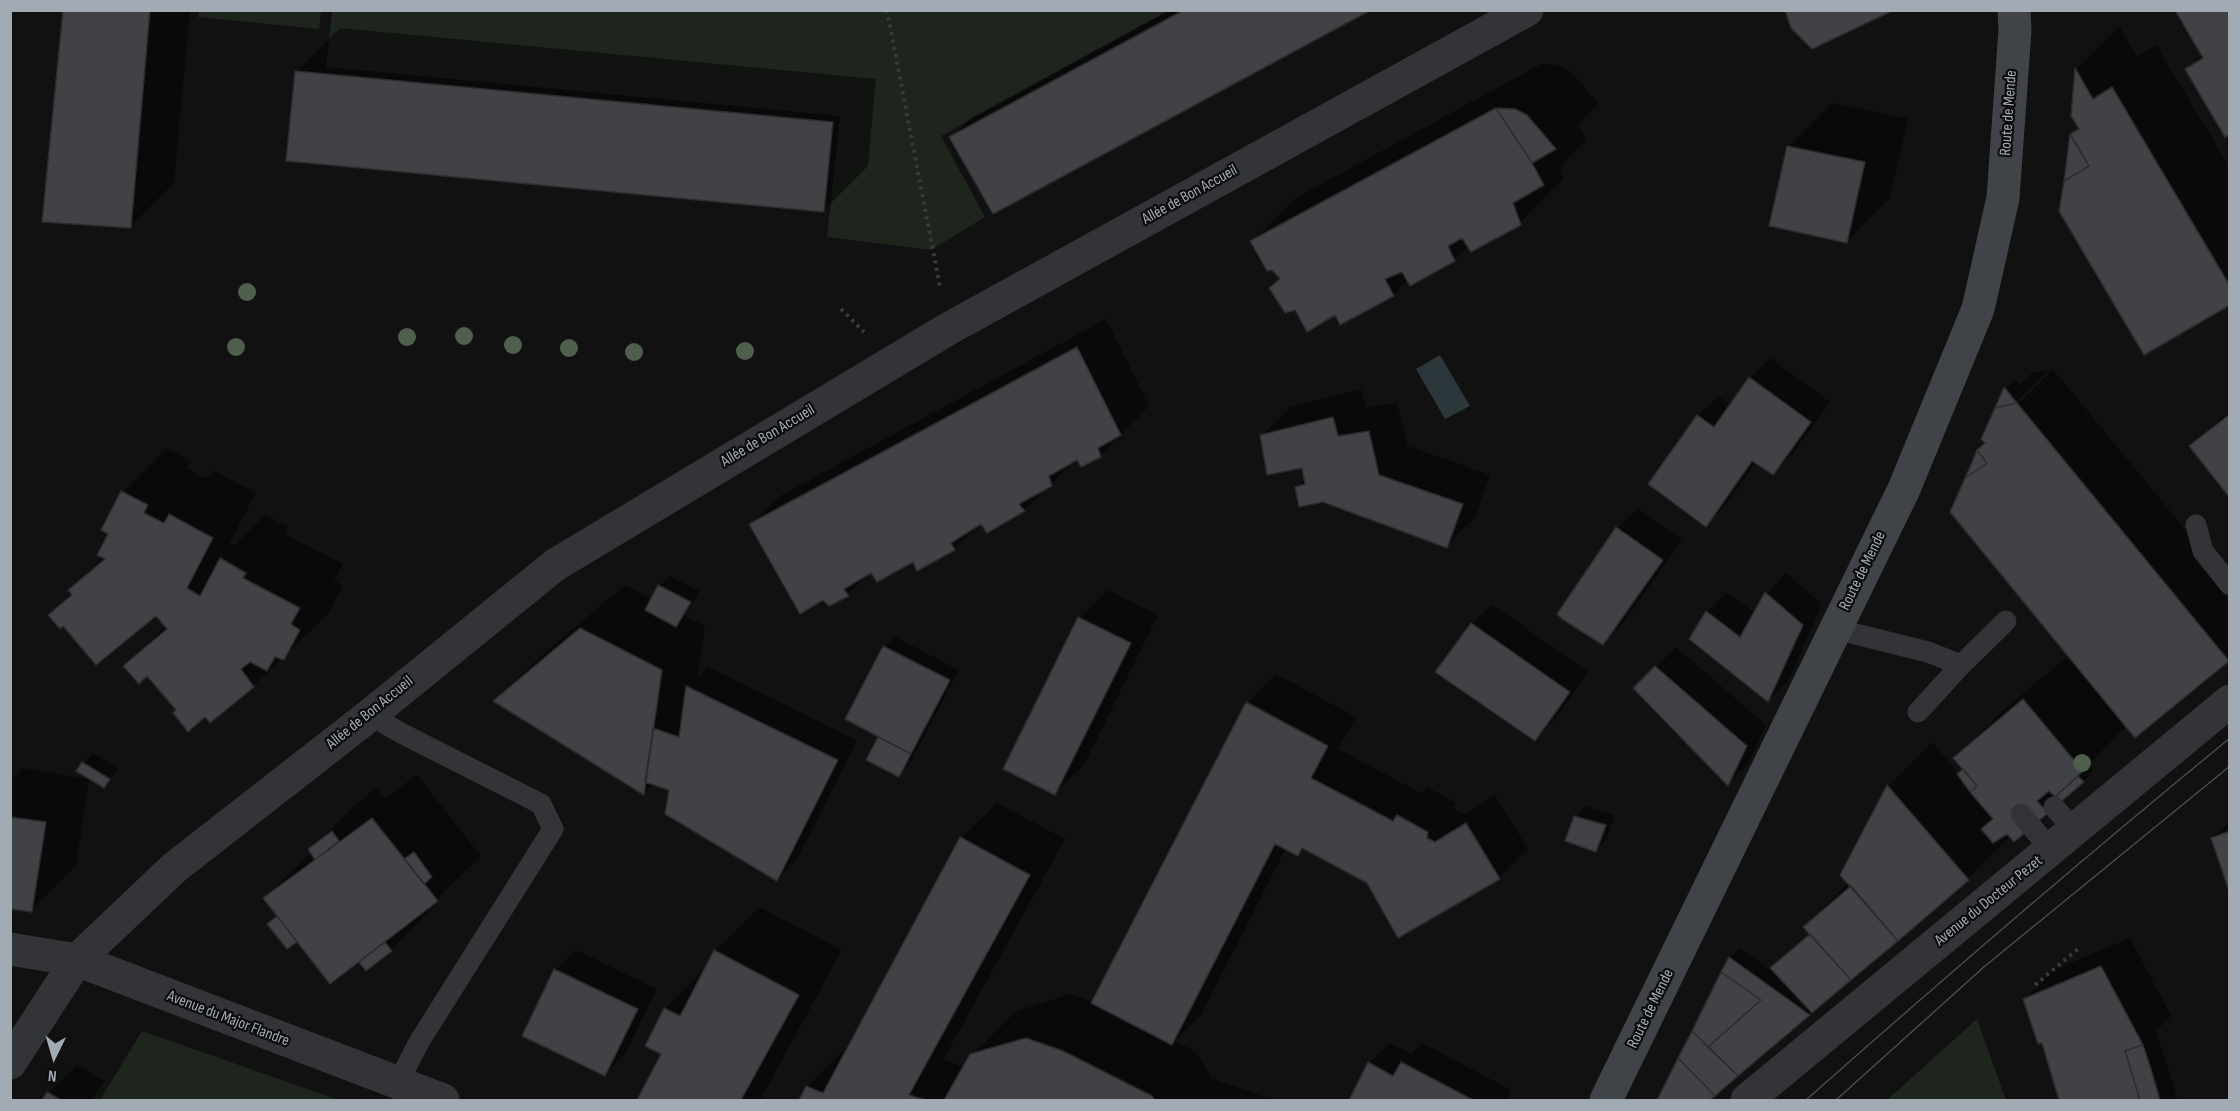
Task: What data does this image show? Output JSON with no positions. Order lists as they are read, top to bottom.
{
  "streets": {
    "main road": ["Route de Mende"],
    "street": ["Allée de Bon Accueil", "Avenue du Docteur Pezet", "Avenue du Major Flandre"]
  },
  "crossings": [
    ["Allée de Bon Accueil", "Avenue du Major Flandre"]
  ],
  "north": "bottom"
}
